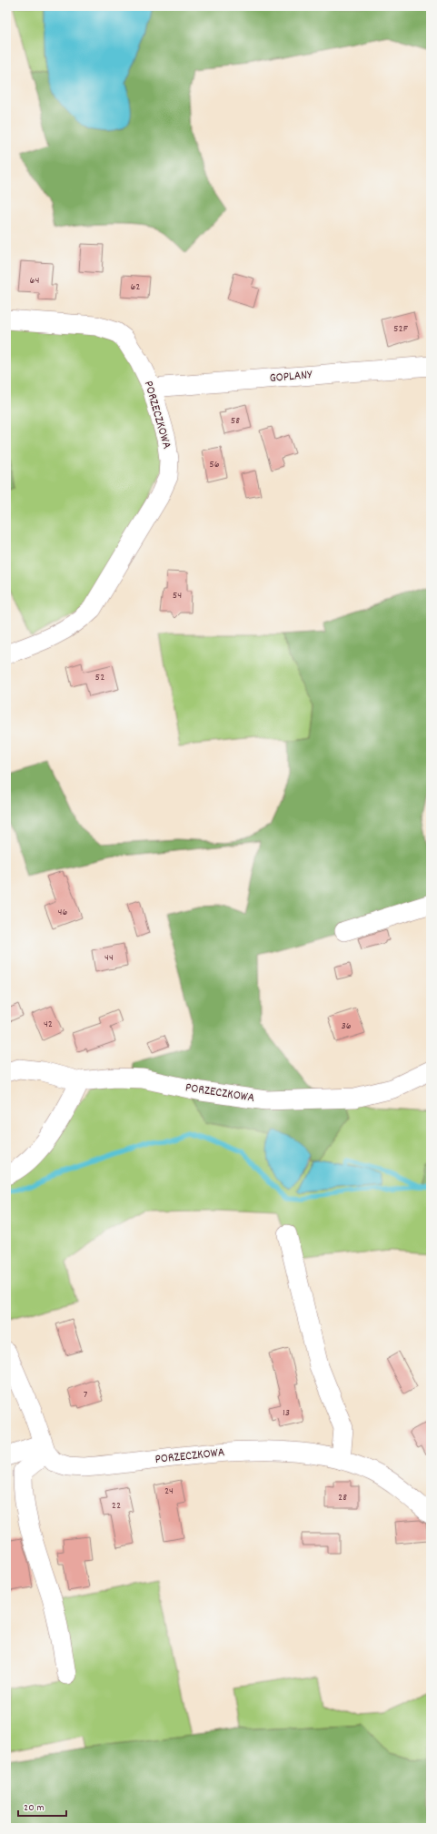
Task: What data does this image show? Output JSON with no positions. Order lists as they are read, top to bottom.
{
  "streets": {
    "street": ["GOPLANY", "PORZECZKOWA"]
  },
  "crossings": [
    ["GOPLANY", "PORZECZKOWA"]
  ],
  "house_numbers": [
    "64",
    "62",
    "52F",
    "58",
    "56",
    "54",
    "52",
    "46",
    "44",
    "42",
    "36",
    "7",
    "13",
    "24",
    "28",
    "22"
  ],
  "scale_bar": "20 m"
}
